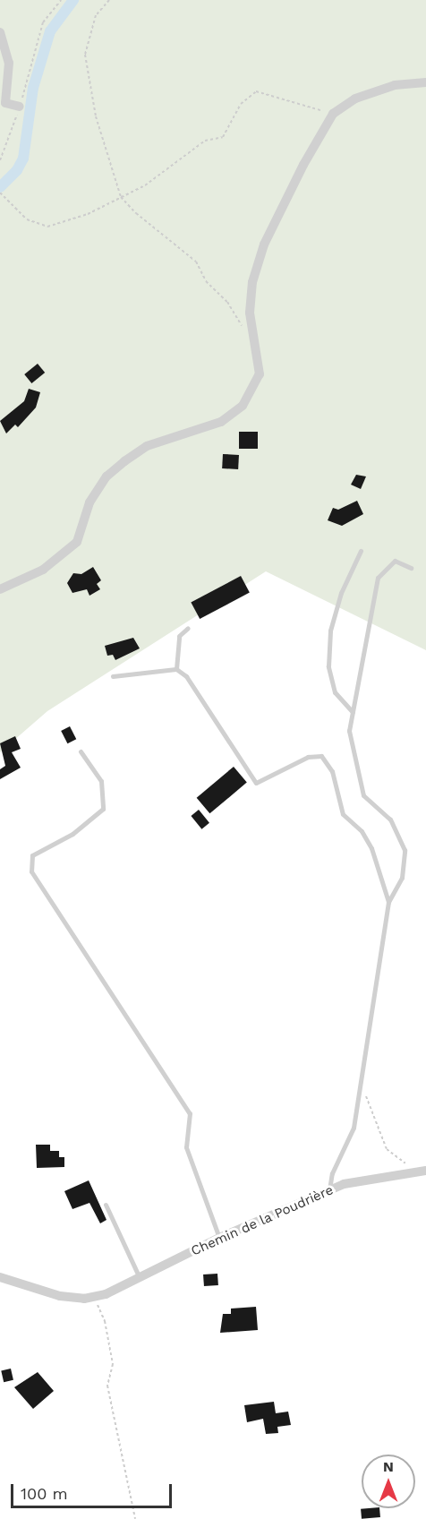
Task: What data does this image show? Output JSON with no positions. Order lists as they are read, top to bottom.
{
  "streets": {
    "street": ["Chemin de la Poudrière"]
  },
  "scale_bar": "100 m",
  "north": "top"
}
